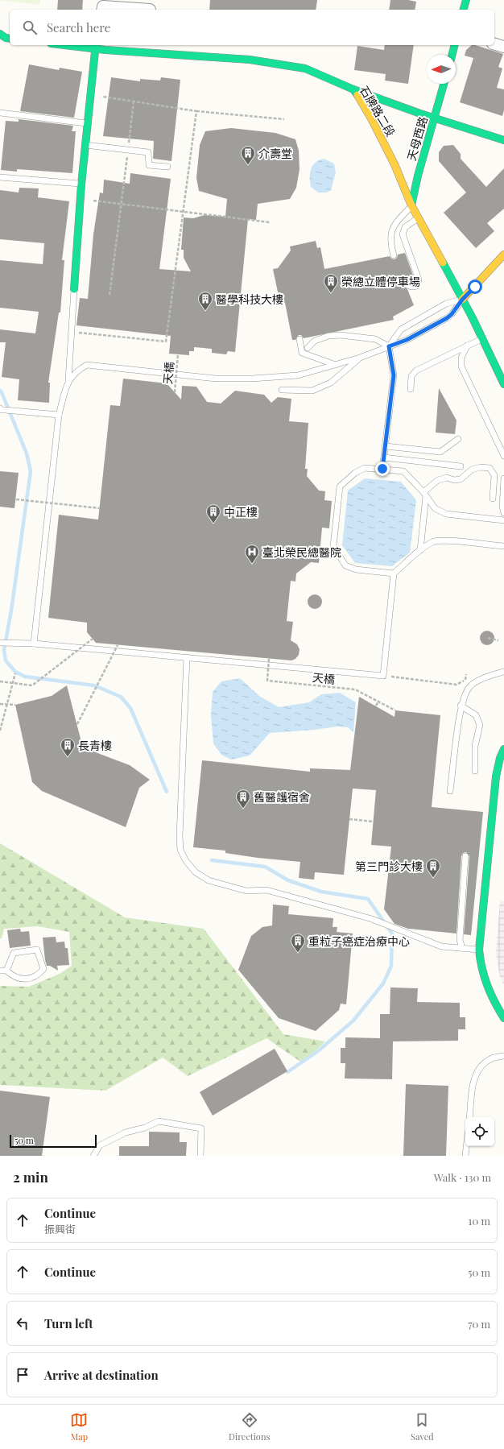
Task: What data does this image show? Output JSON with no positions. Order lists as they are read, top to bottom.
{
  "streets": {
    "street": ["石牌路二段", "天母西路"],
    "path": ["天橋"]
  },
  "crossings": [
    ["石牌路二段", "天母西路"]
  ],
  "places": {
    "building": [
      "介壽堂",
      "榮總立體停車場",
      "醫學科技大樓",
      "中正樓",
      "長青樓",
      "舊醫護宿舍",
      "第三門診大樓",
      "重粒子癌症治療中心"
    ],
    "hospital": ["臺北榮民總醫院"]
  },
  "scale_bar": "50 m",
  "north": "left",
  "page": {
    "search": "Search here",
    "scale": "50 m",
    "heading": ["2 min", "Walk · 130 m"],
    "list": [
      ["Continue", "振興街", "10 m"],
      ["Continue", "50 m"],
      ["Turn left", "70 m"],
      "Arrive at destination"
    ],
    "nav": ["Map", "Directions", "Saved"]
  }
}
